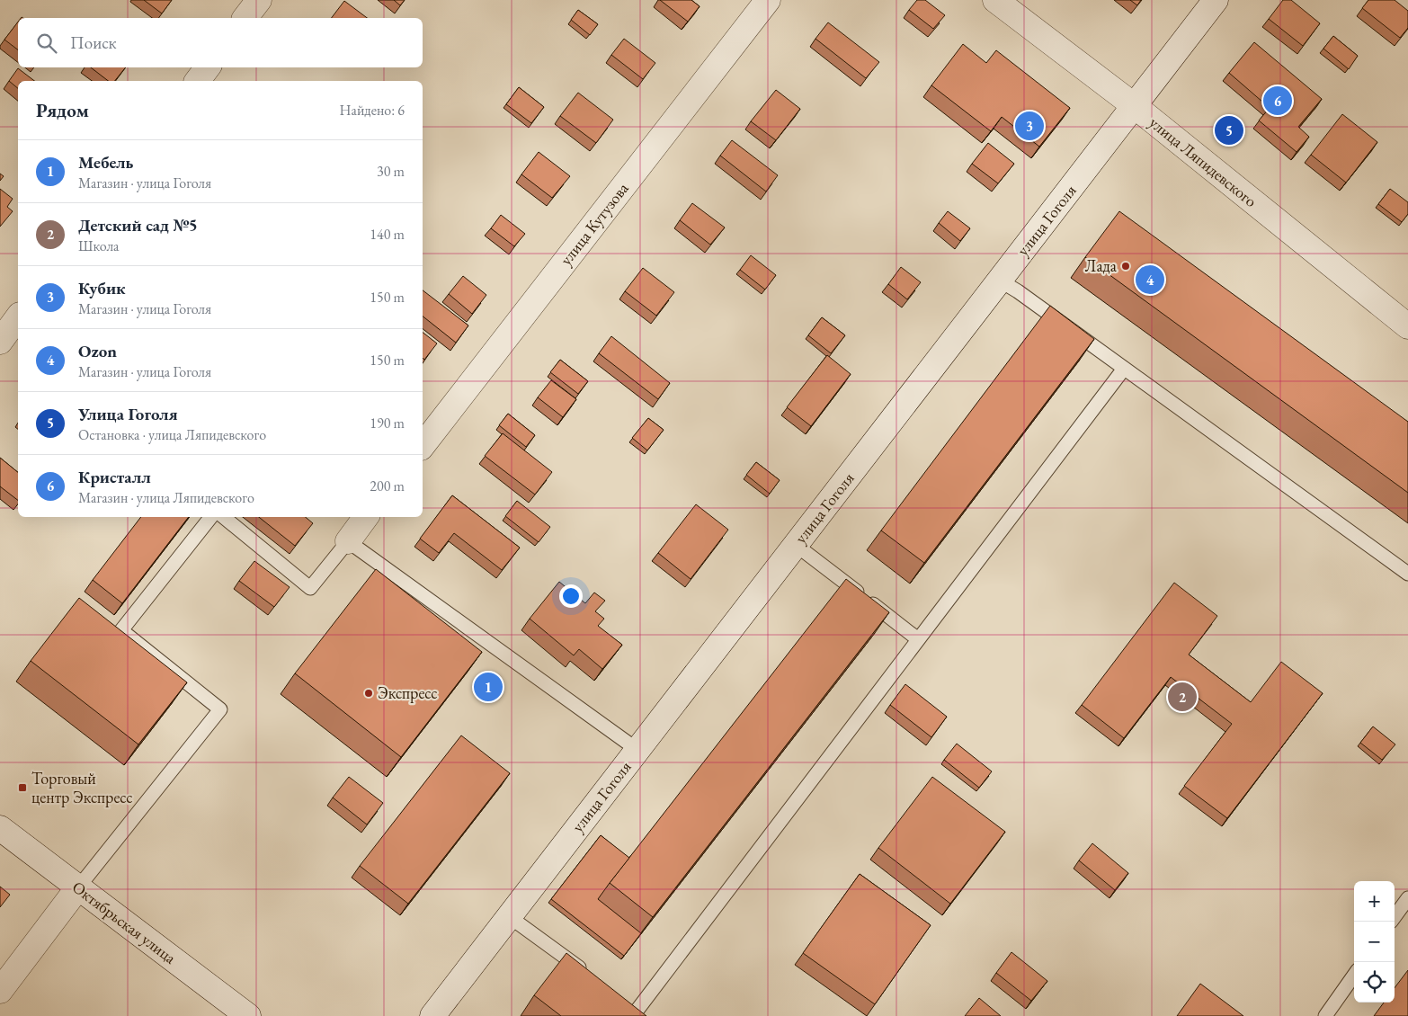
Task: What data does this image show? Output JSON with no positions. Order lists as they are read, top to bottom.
{
  "streets": {
    "main road": [
      "улица Ляпидевского",
      "улица Гоголя",
      "улица Кутузова",
      "Октябрьская улица"
    ]
  },
  "crossings": [
    ["улица Ляпидевского", "улица Гоголя"]
  ],
  "places": {
    "other": ["Лада", "Экспресс"],
    "transit": ["Торговый центр Экспресс"]
  },
  "page": {
    "search": "Поиск",
    "heading": ["Рядом", "Найдено: 6"],
    "pins": [
      "6",
      "3",
      "5",
      "4",
      "1",
      "2"
    ],
    "list": [
      {
        "mark": "1",
        "name": "Мебель",
        "note": "Магазин · улица Гоголя",
        "value": "30 m"
      },
      {
        "mark": "2",
        "name": "Детский сад №5",
        "note": "Школа",
        "value": "140 m"
      },
      {
        "mark": "3",
        "name": "Кубик",
        "note": "Магазин · улица Гоголя",
        "value": "150 m"
      },
      {
        "mark": "4",
        "name": "Ozon",
        "note": "Магазин · улица Гоголя",
        "value": "150 m"
      },
      {
        "mark": "5",
        "name": "Улица Гоголя",
        "note": "Остановка · улица Ляпидевского",
        "value": "190 m"
      },
      {
        "mark": "6",
        "name": "Кристалл",
        "note": "Магазин · улица Ляпидевского",
        "value": "200 m"
      }
    ],
    "map_buttons": ["+", "−"]
  }
}
